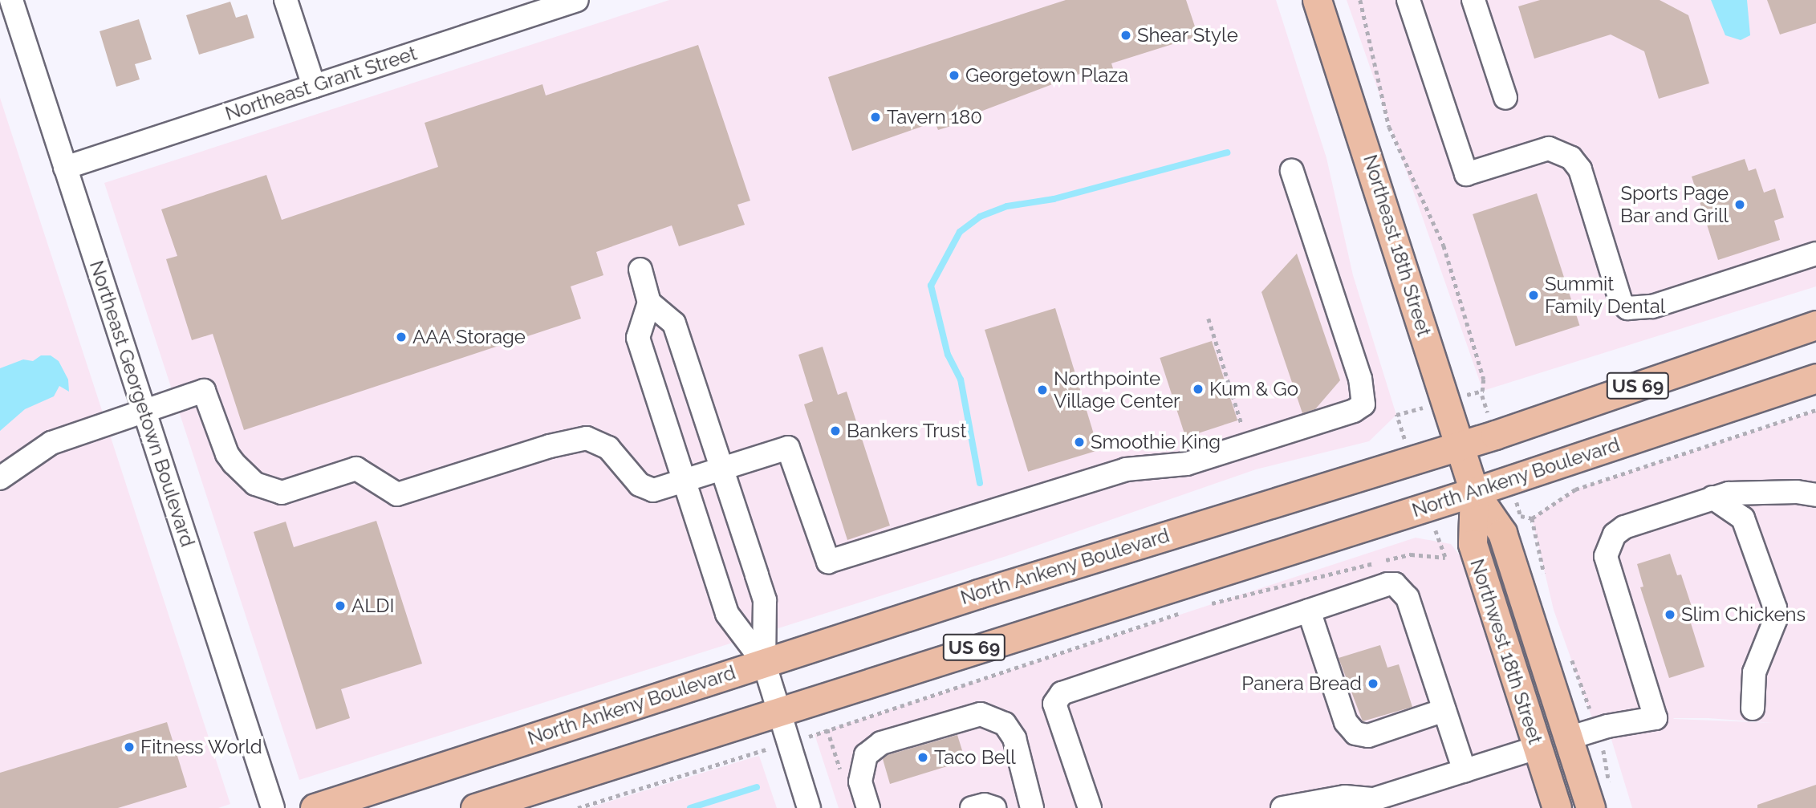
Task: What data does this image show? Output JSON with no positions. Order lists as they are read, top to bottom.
{
  "streets": {
    "main road": [
      "Northeast 18th Street",
      "US 69",
      "North Ankeny Boulevard",
      "Northwest 18th Street"
    ],
    "street": ["Northeast Grant Street", "Northeast Georgetown Boulevard"]
  },
  "crossings": [
    ["Northeast Grant Street", "Northeast Georgetown Boulevard"],
    ["Northeast 18th Street", "North Ankeny Boulevard"],
    ["Northeast 18th Street", "Northwest 18th Street"],
    ["North Ankeny Boulevard", "Northwest 18th Street"]
  ],
  "places": [
    "Shear Style",
    "Georgetown Plaza",
    "Tavern 180",
    "Sports Page Bar and Grill",
    "Summit Family Dental",
    "AAA Storage",
    "Kum & Go",
    "Northpointe Village Center",
    "Bankers Trust",
    "Smoothie King",
    "ALDI",
    "Slim Chickens",
    "Panera Bread",
    "Fitness World",
    "Taco Bell"
  ]
}
